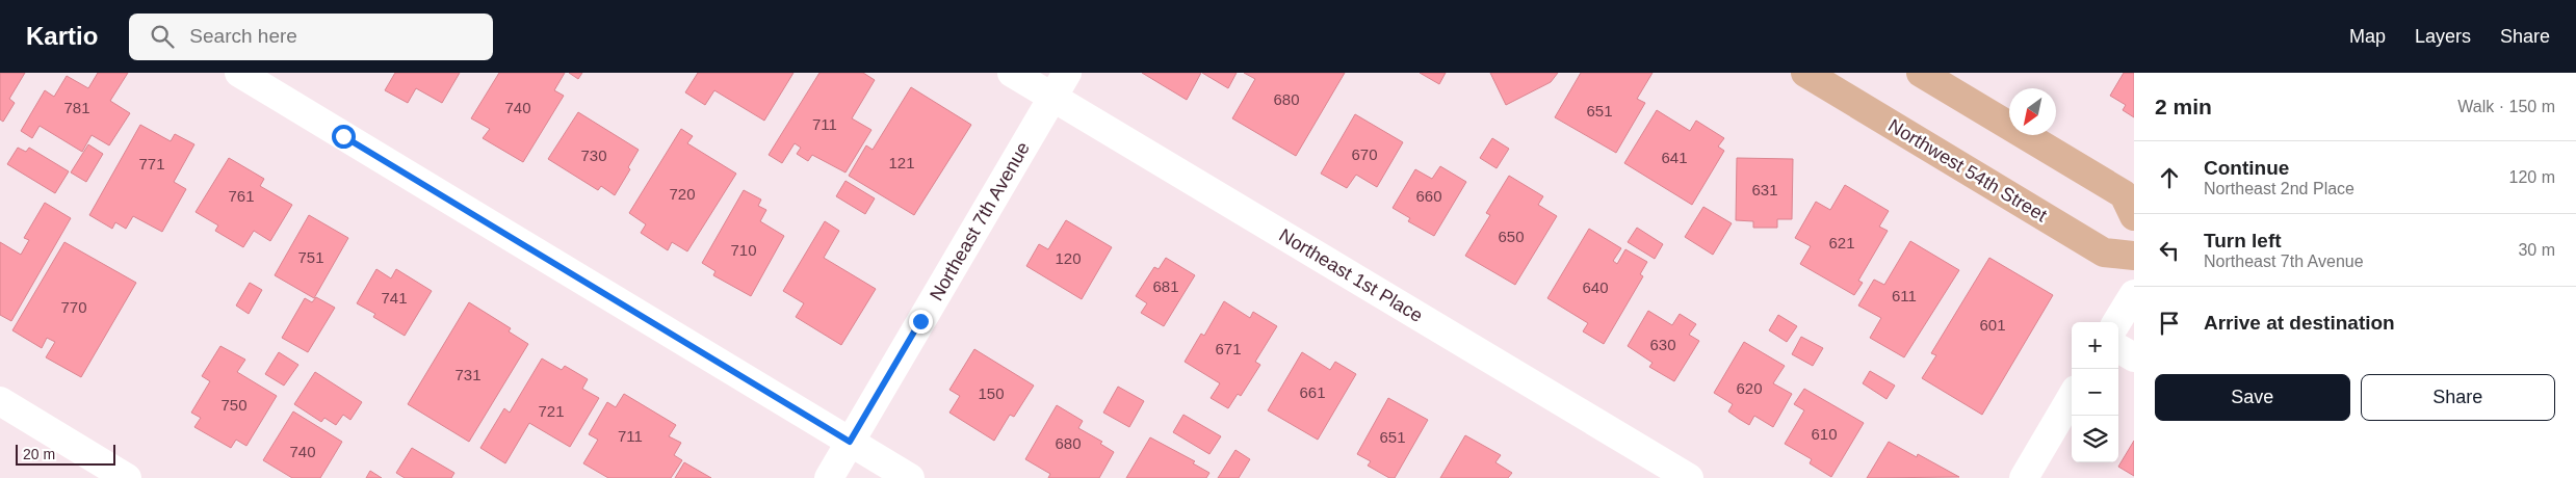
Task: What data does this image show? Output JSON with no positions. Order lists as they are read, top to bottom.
{
  "streets": {
    "main road": ["Northwest 54th Street"],
    "street": ["Northeast 7th Avenue", "Northeast 1st Place"]
  },
  "crossings": [
    ["Northeast 7th Avenue", "Northeast 1st Place"]
  ],
  "house_numbers": [
    "680",
    "781",
    "740",
    "651",
    "711",
    "670",
    "730",
    "641",
    "121",
    "771",
    "631",
    "720",
    "761",
    "660",
    "650",
    "621",
    "710",
    "751",
    "120",
    "681",
    "640",
    "611",
    "741",
    "770",
    "601",
    "630",
    "671",
    "731",
    "620",
    "661",
    "150",
    "750",
    "721",
    "610",
    "711",
    "651",
    "680",
    "740"
  ],
  "scale_bar": "20 m",
  "north": "bottom left",
  "page": {
    "header": "Kartio",
    "search": "Search here",
    "nav": ["Map", "Layers", "Share"],
    "heading": ["2 min", "Walk · 150 m"],
    "list": [
      ["Continue", "Northeast 2nd Place", "120 m"],
      ["Turn left", "Northeast 7th Avenue", "30 m"],
      "Arrive at destination"
    ],
    "map_buttons": ["+", "−"],
    "buttons": ["Save", "Share"],
    "scale": "20 m"
  }
}
